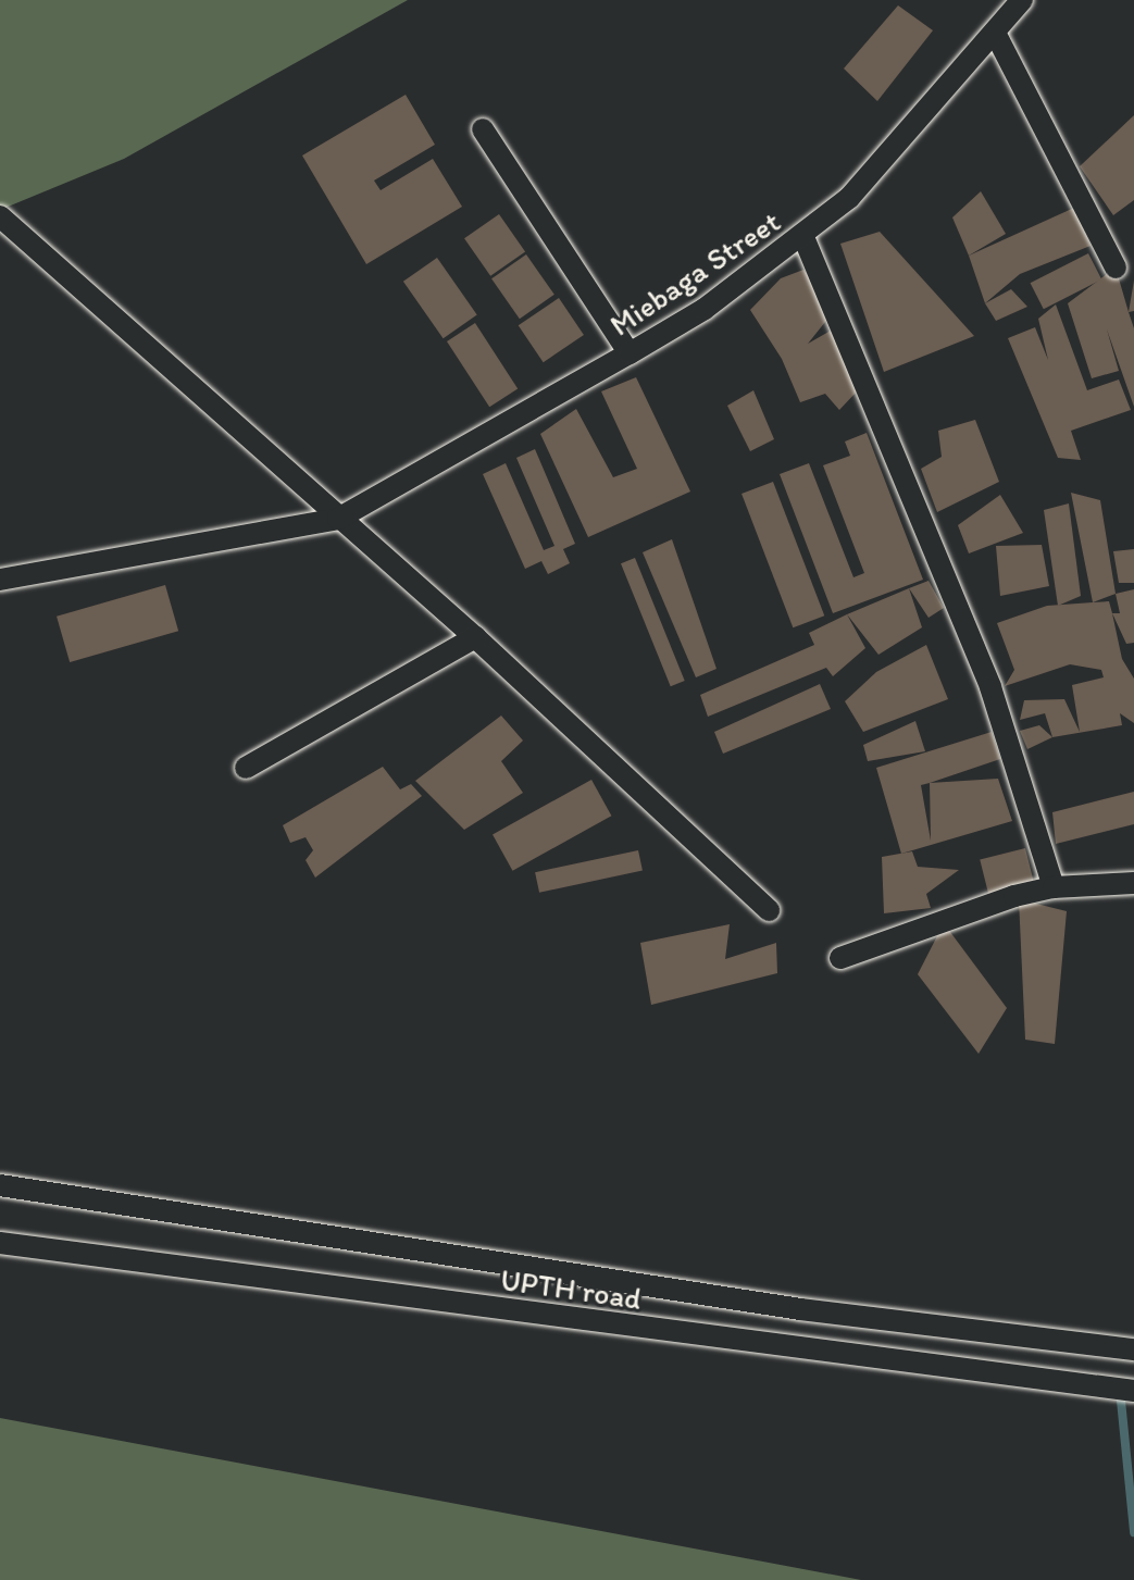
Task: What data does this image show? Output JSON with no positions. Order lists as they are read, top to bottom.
{
  "streets": {
    "street": ["Miebaga Street", "UPTH road"]
  }
}
